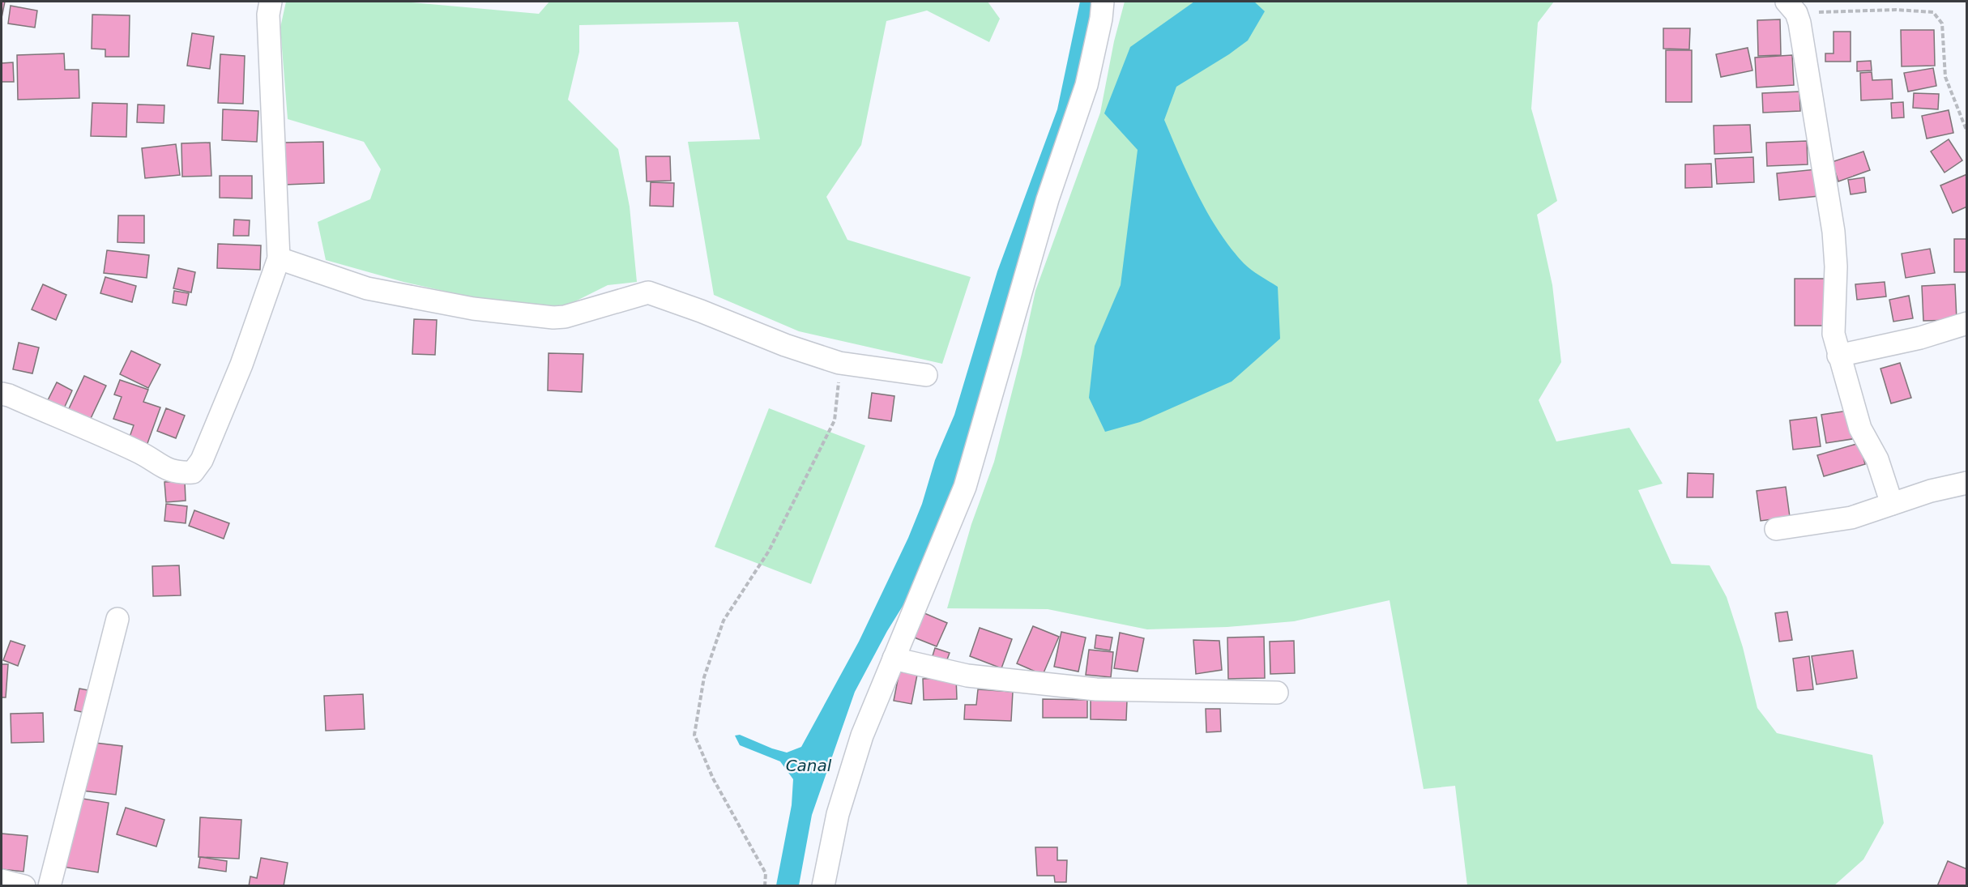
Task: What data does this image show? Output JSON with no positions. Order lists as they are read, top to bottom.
{
  "water": ["Canal"]
}
